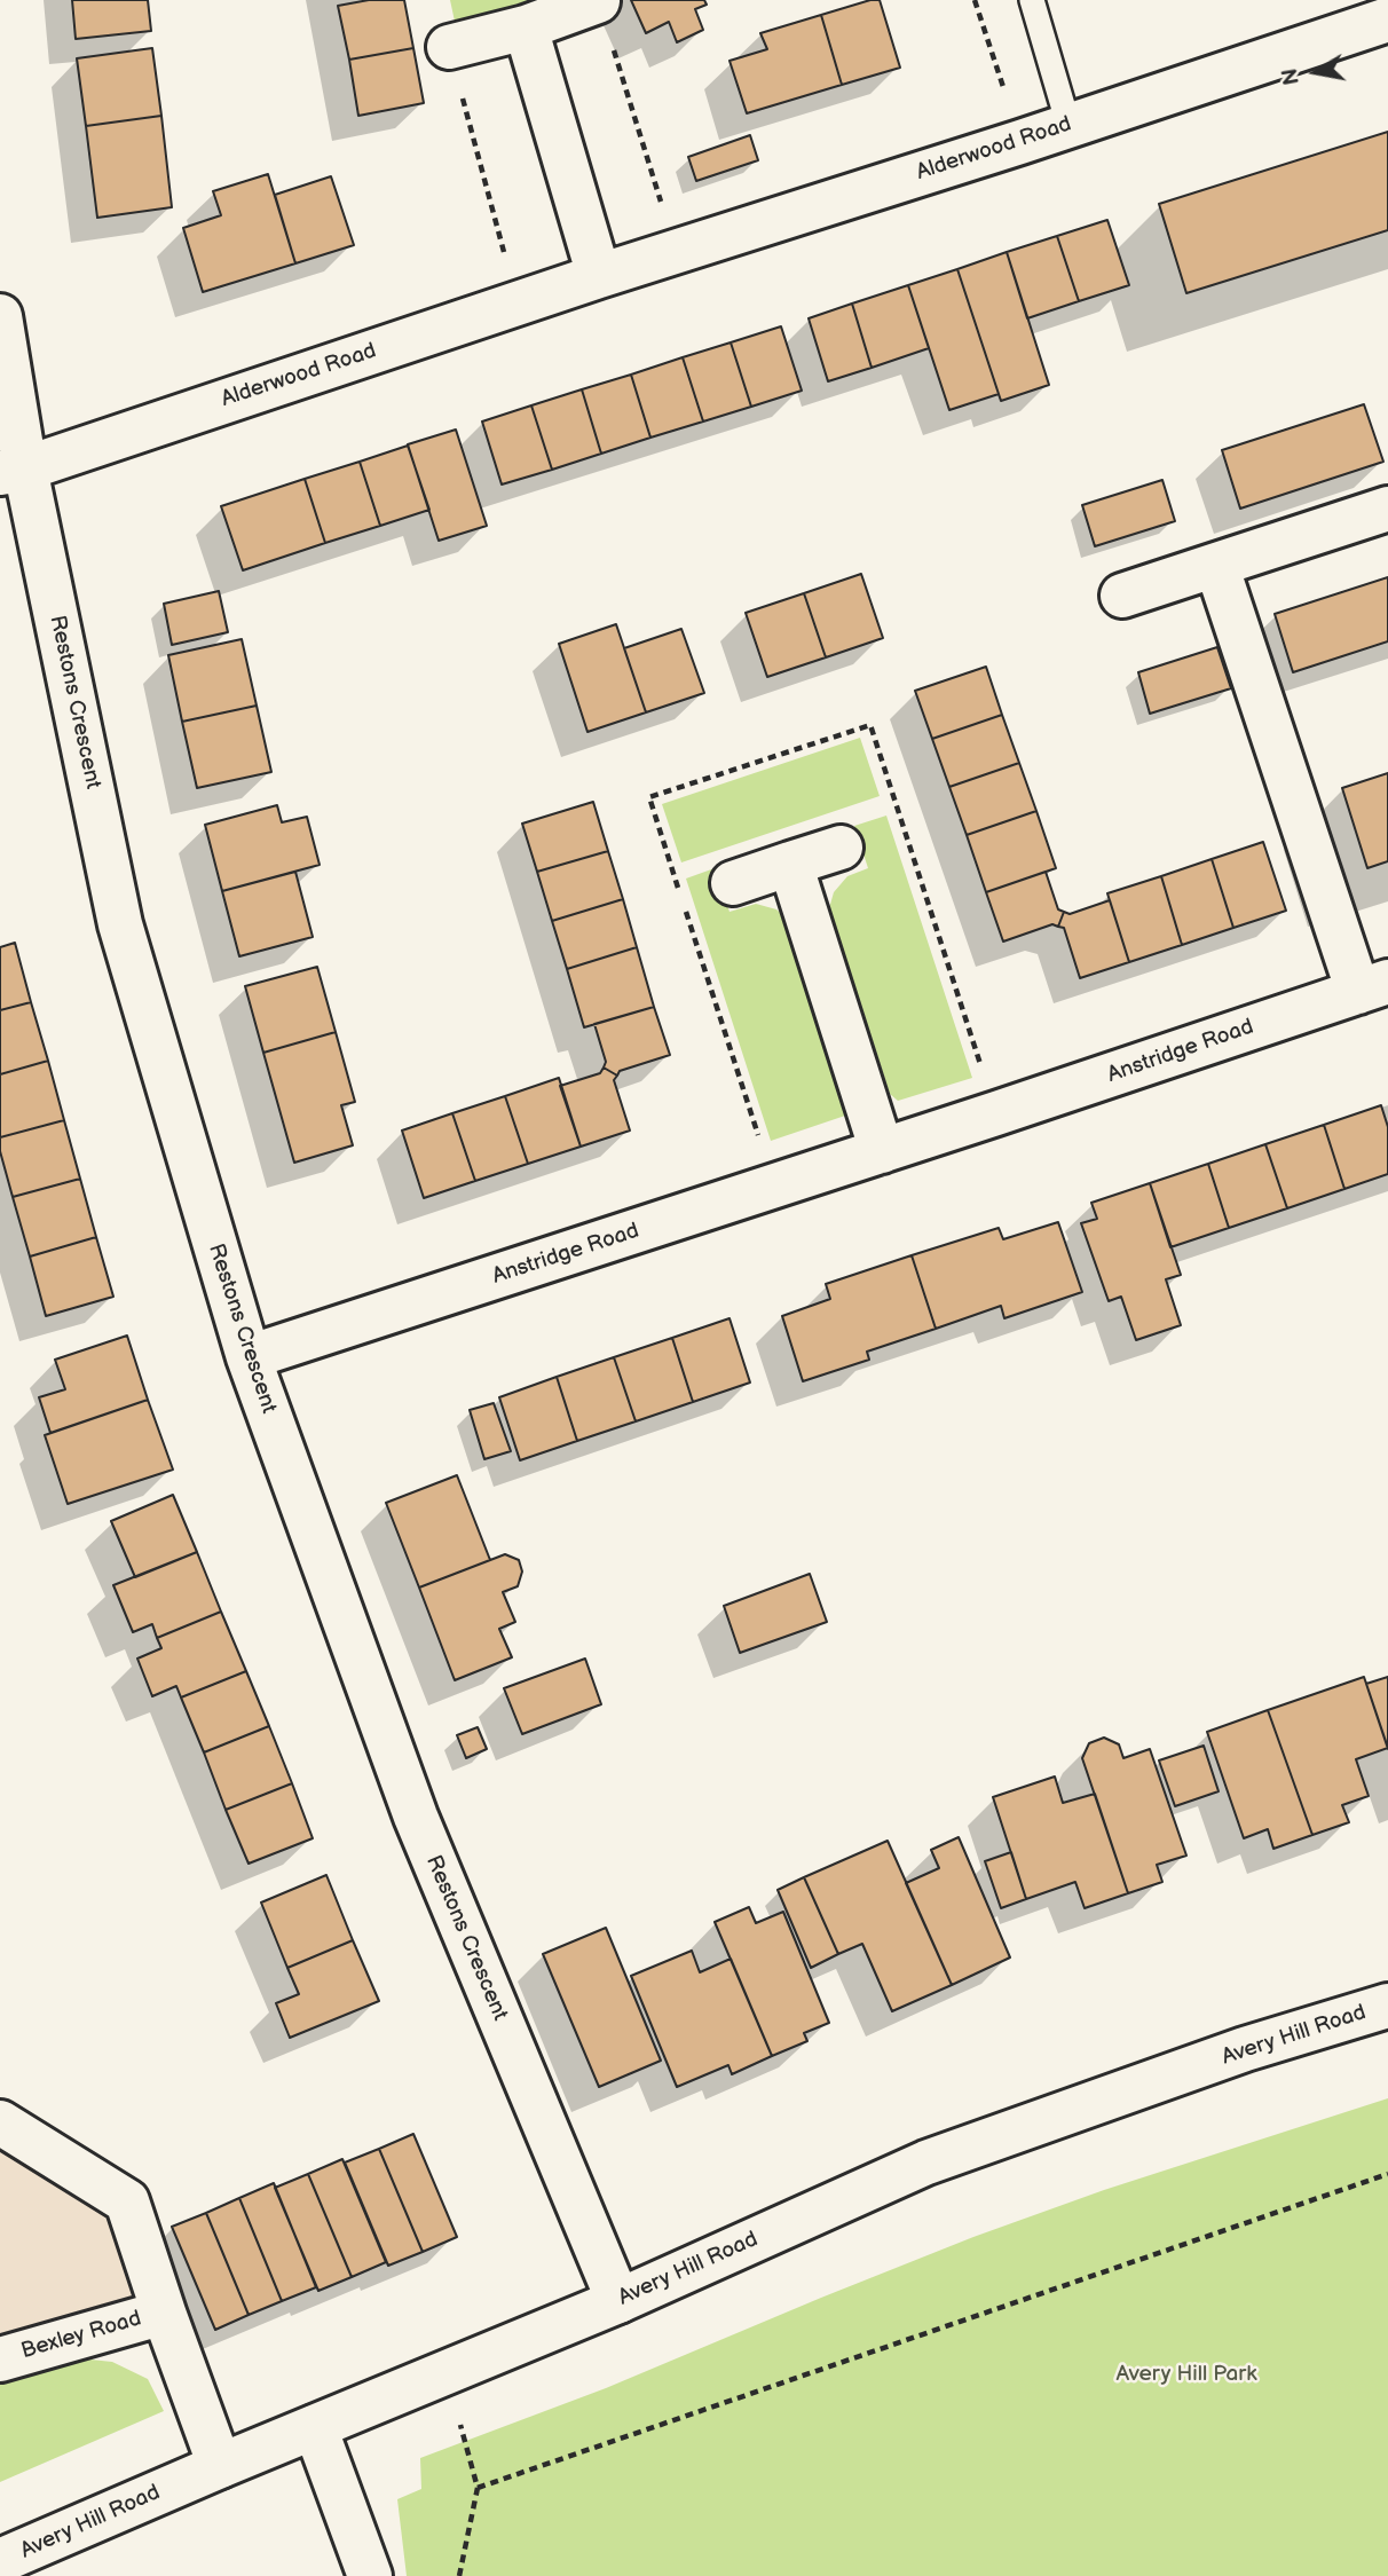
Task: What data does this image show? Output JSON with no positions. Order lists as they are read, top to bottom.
{
  "streets": {
    "street": [
      "Alderwood Road",
      "Restons Crescent",
      "Anstridge Road",
      "Avery Hill Road",
      "Bexley Road"
    ]
  },
  "crossings": [
    ["Alderwood Road", "Restons Crescent"],
    ["Restons Crescent", "Anstridge Road"],
    ["Restons Crescent", "Avery Hill Road"],
    ["Avery Hill Road", "Bexley Road"]
  ],
  "parks": ["Avery Hill Park"],
  "north": "left"
}
